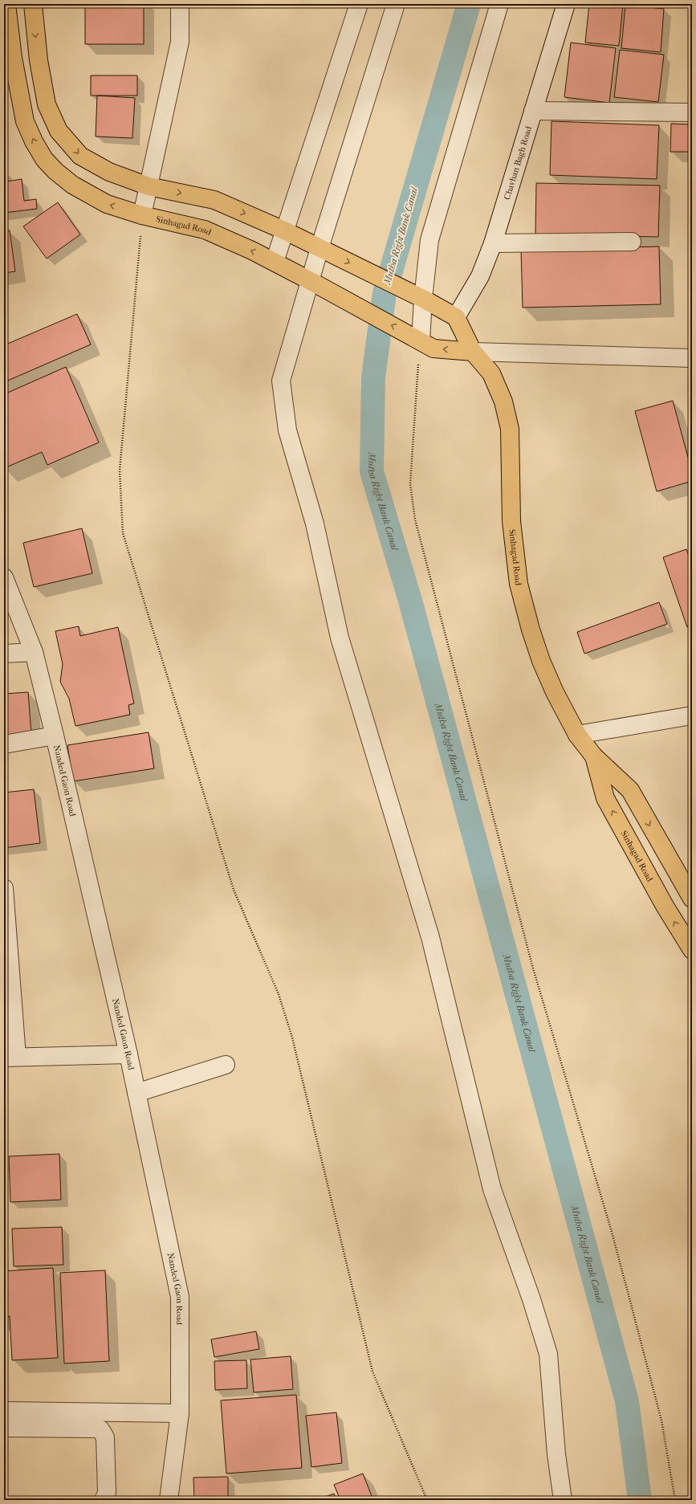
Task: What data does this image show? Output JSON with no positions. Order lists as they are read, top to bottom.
{
  "streets": {
    "main road": ["Sinhagad Road"],
    "street": ["Chavhan Bagh Road", "Nanded Gaon Road"]
  },
  "crossings": [
    ["Chavhan Bagh Road", "Sinhagad Road"]
  ],
  "water": ["Mutha Right Bank Canal"]
}
